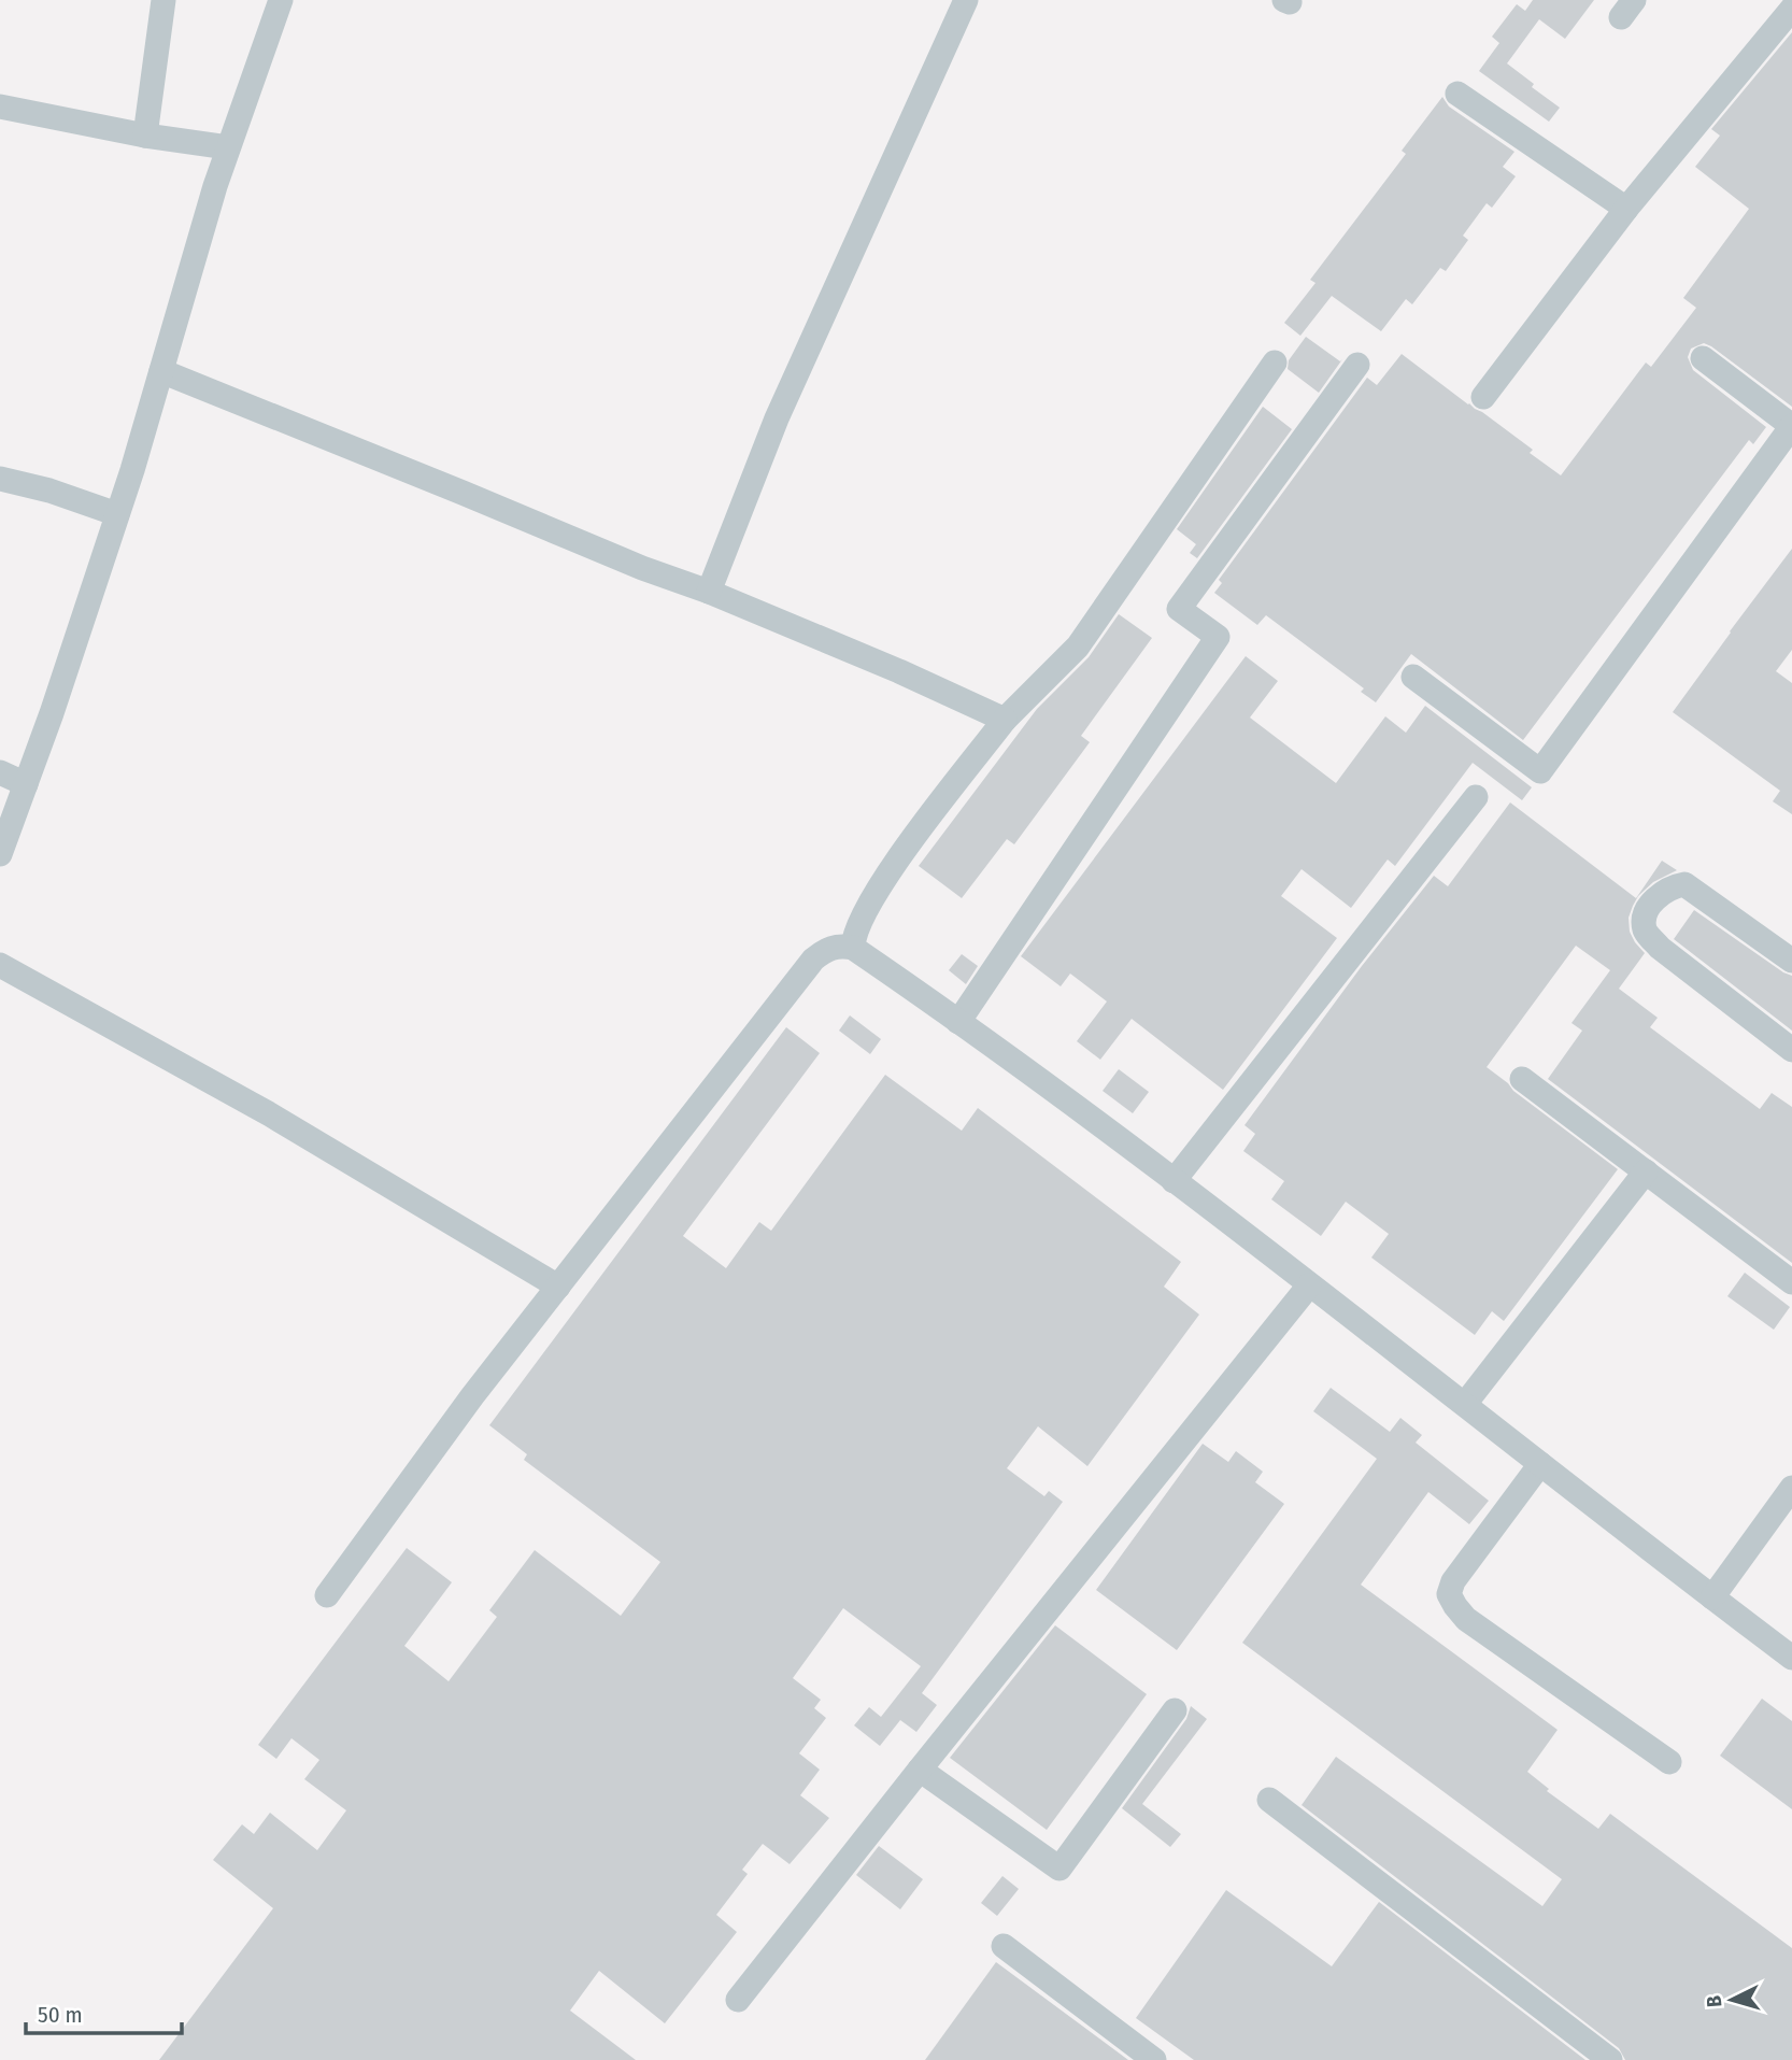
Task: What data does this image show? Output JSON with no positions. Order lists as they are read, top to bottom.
{
  "scale_bar": "50 m",
  "north": "left"
}
